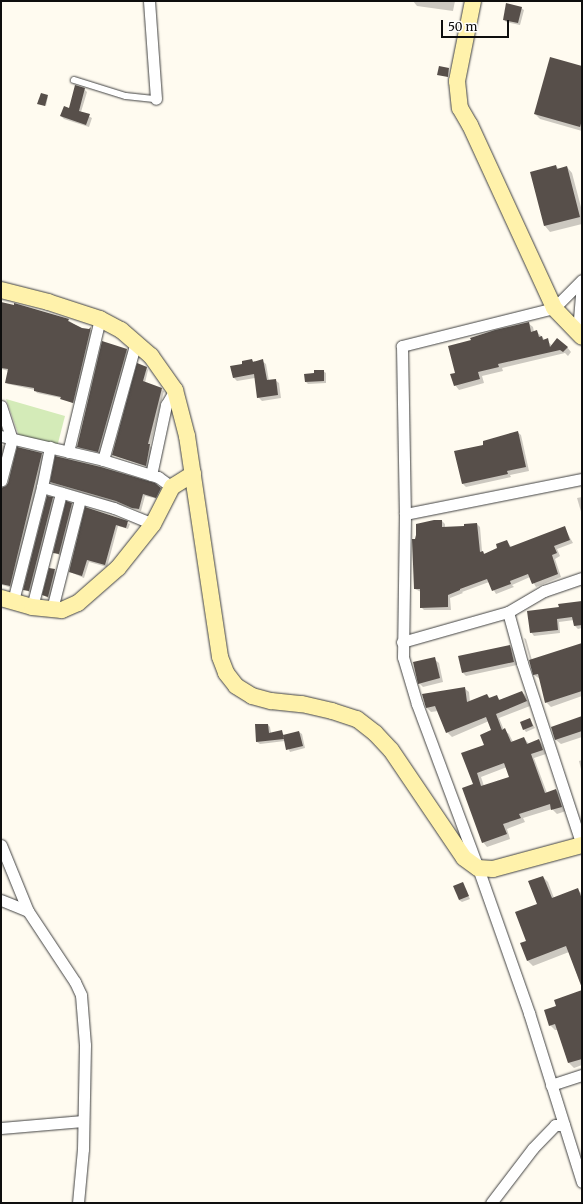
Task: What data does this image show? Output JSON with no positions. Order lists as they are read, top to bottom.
{
  "scale_bar": "50 m"
}
